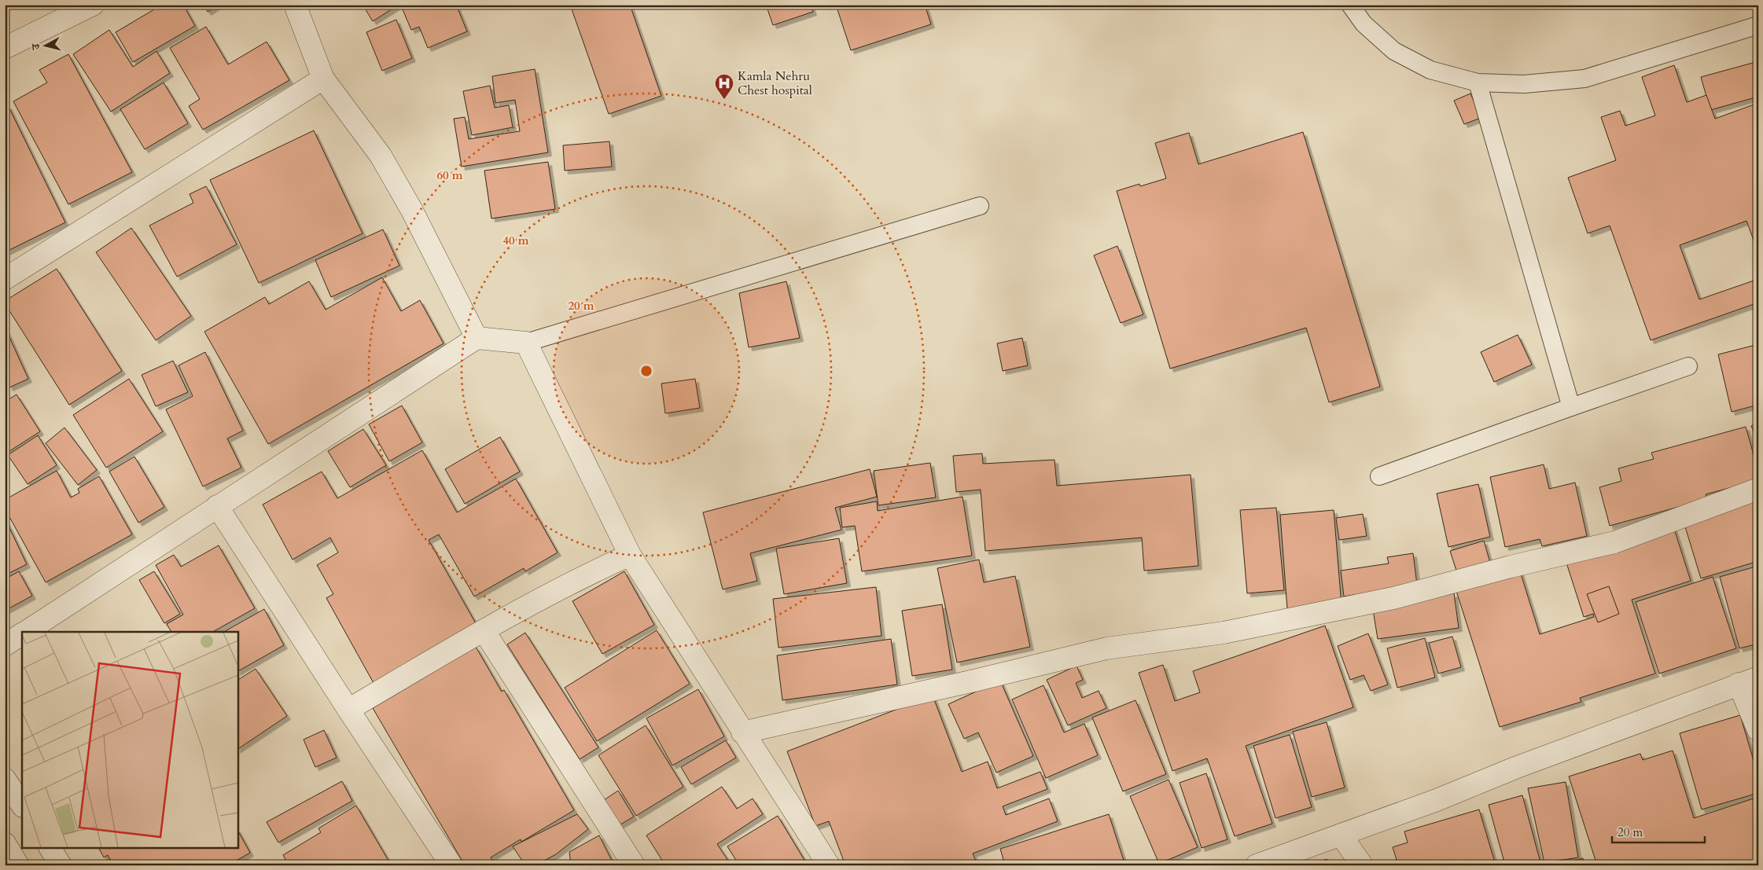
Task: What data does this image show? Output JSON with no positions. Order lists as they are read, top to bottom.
{
  "places": {
    "hospital": ["Kamla Nehru Chest hospital"]
  },
  "scale_bar": "20 m",
  "north": "left",
  "rings": ["60 m", "40 m", "20 m"]
}
